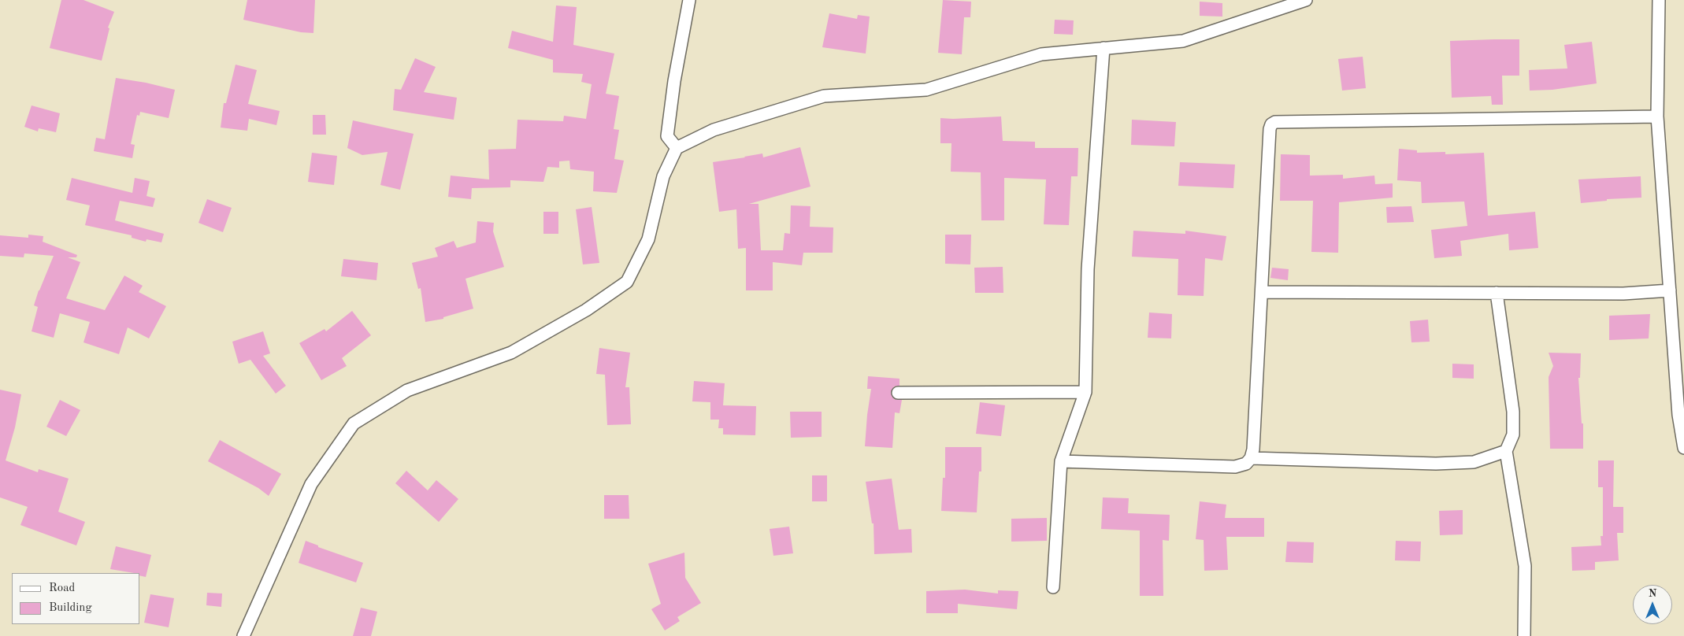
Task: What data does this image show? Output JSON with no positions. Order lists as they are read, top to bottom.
{
  "legend": ["Road", "Building"],
  "north": "top"
}
